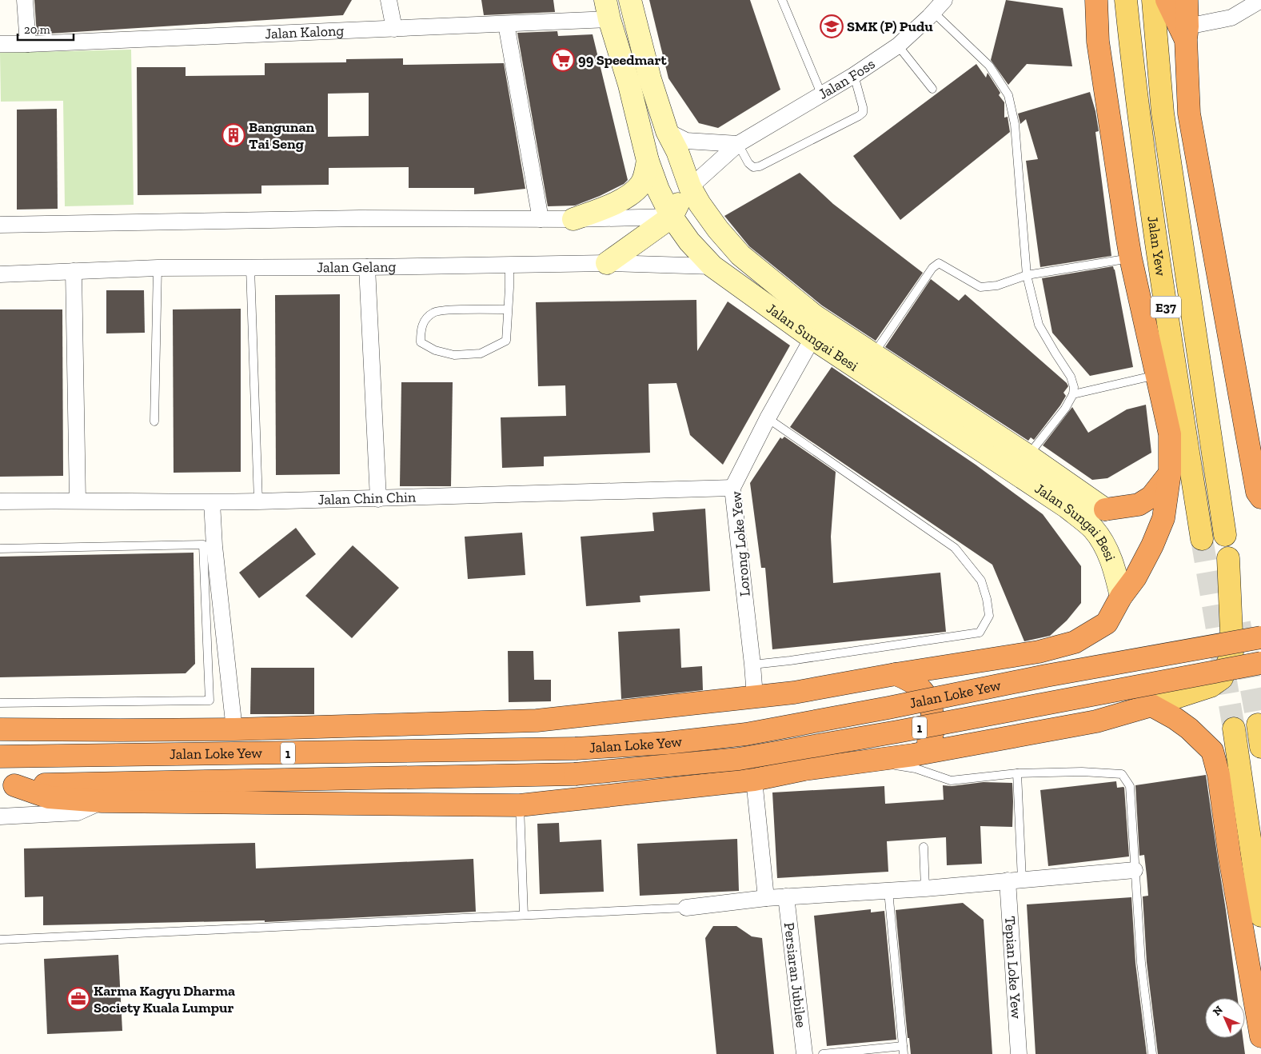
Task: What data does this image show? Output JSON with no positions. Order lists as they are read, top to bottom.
{
  "streets": {
    "highway": ["Jalan Loke Yew", "1"],
    "main road": ["Jalan Yew", "E37"],
    "street": [
      "Jalan Kalong",
      "Jalan Foss",
      "Jalan Gelang",
      "Jalan Sungai Besi",
      "Jalan Chin Chin",
      "Lorong Loke Yew",
      "Tepian Loke Yew",
      "Persiaran Jubilee"
    ]
  },
  "crossings": [
    ["Jalan Kalong", "Jalan Sungai Besi"],
    ["Jalan Foss", "Jalan Sungai Besi"],
    ["Jalan Gelang", "Jalan Sungai Besi"],
    ["Jalan Sungai Besi", "Lorong Loke Yew"],
    ["Jalan Chin Chin", "Lorong Loke Yew"]
  ],
  "places": {
    "school or university": ["SMK (P) Pudu"],
    "supermarket": ["99 Speedmart"],
    "building": ["Bangunan Tai Seng"],
    "office": ["Karma Kagyu Dharma Society Kuala Lumpur"]
  },
  "scale_bar": "20 m",
  "north": "top left"
}
